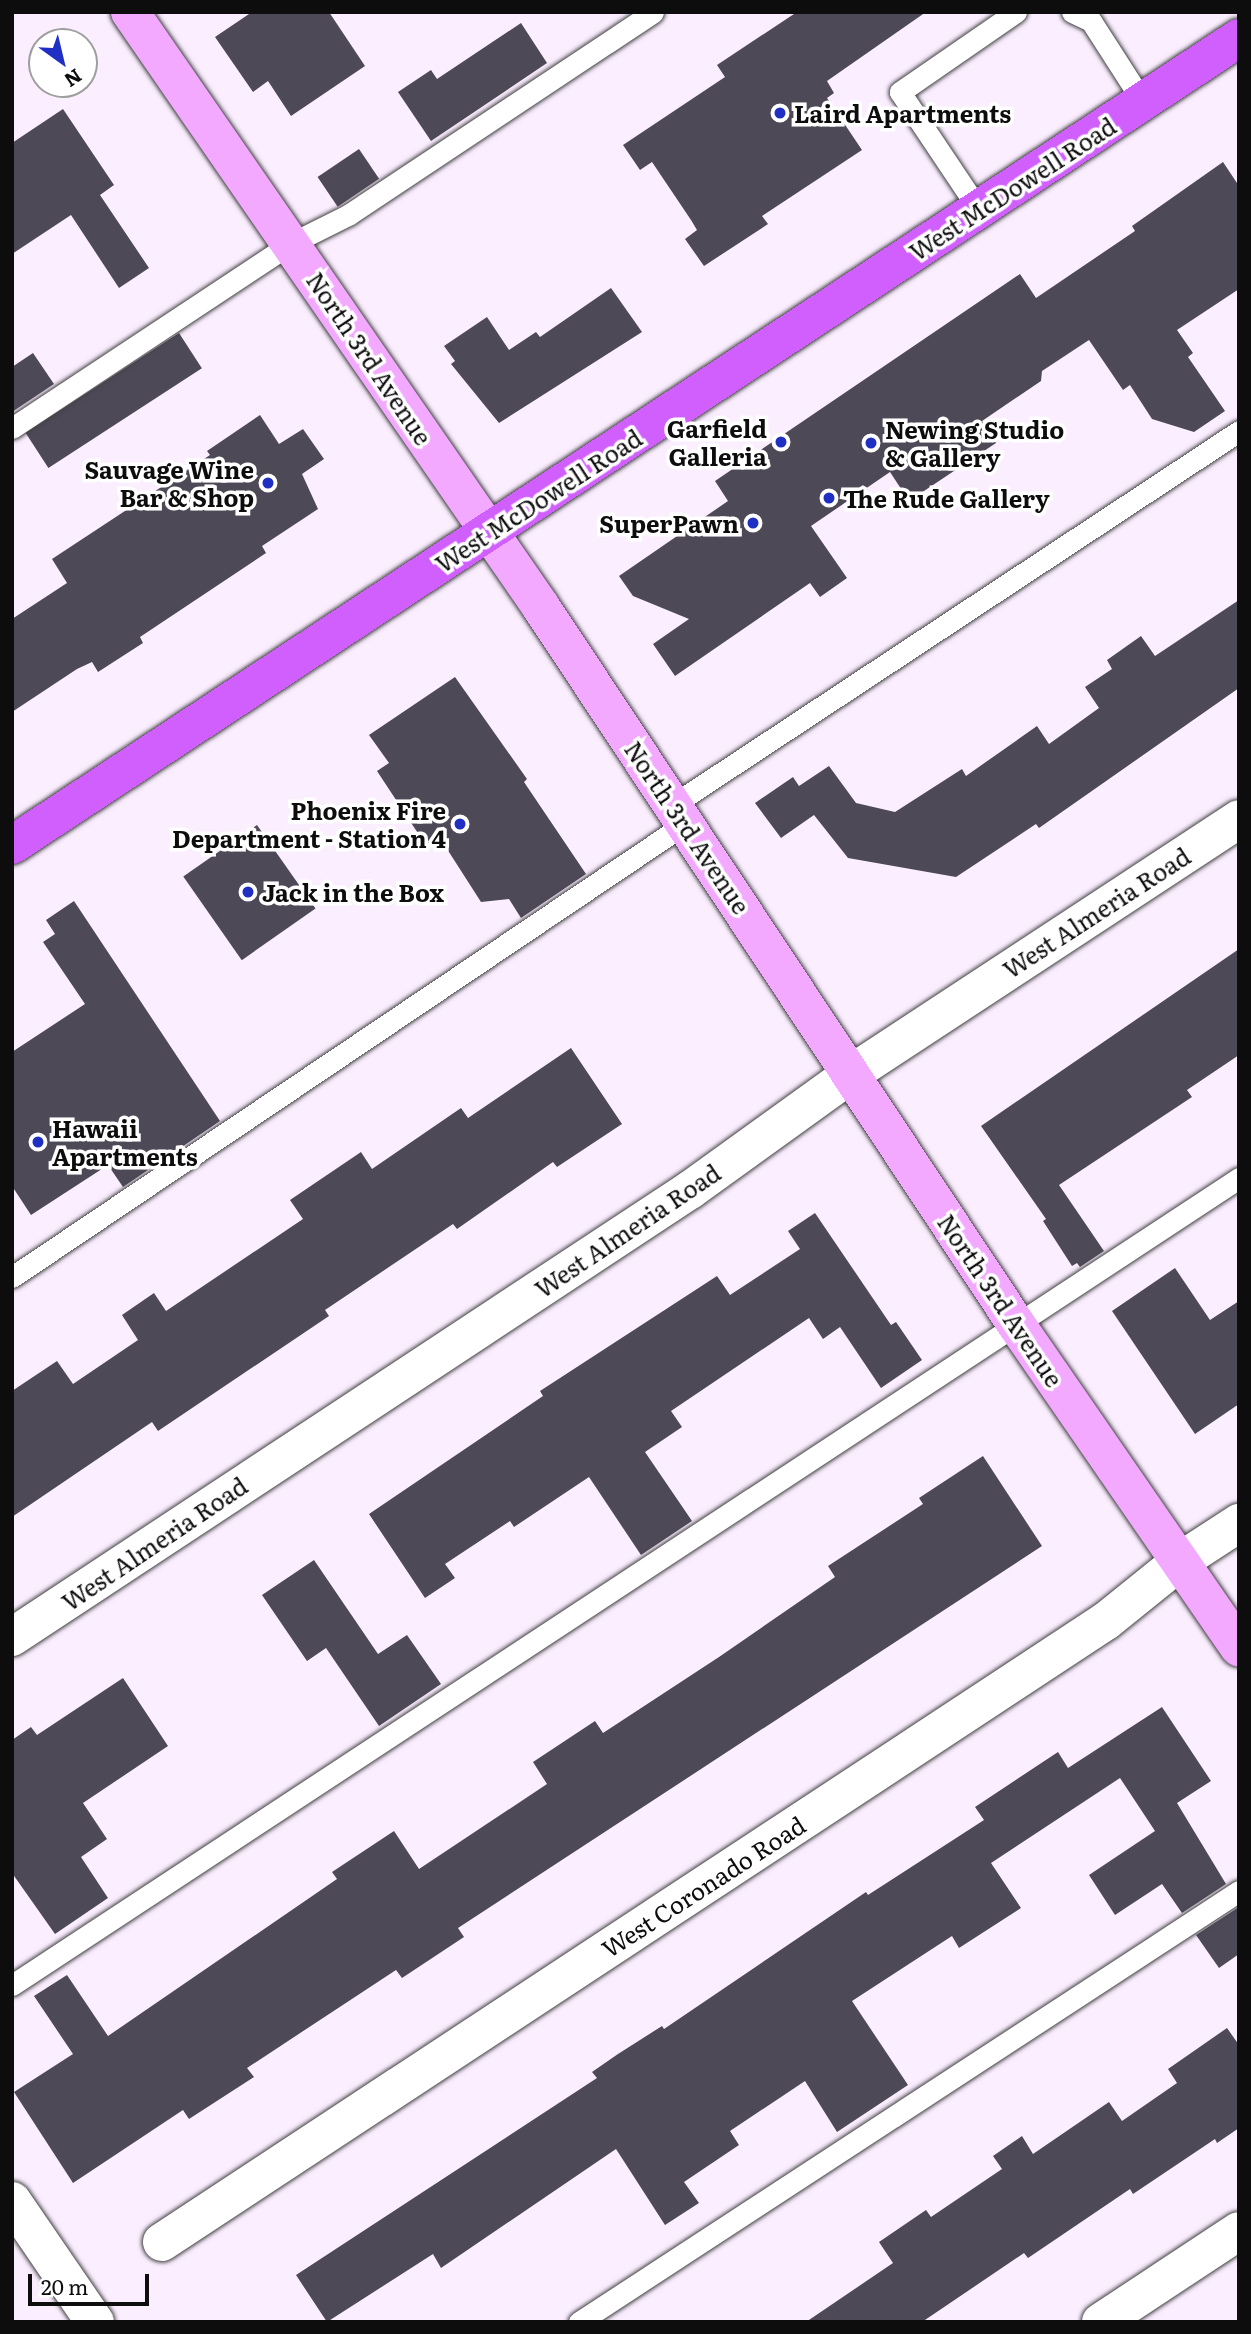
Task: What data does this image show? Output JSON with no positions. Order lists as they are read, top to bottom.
{
  "streets": {
    "main road": ["West McDowell Road"],
    "street": ["North 3rd Avenue", "West Almeria Road", "West Coronado Road"]
  },
  "crossings": [
    ["West McDowell Road", "North 3rd Avenue"],
    ["North 3rd Avenue", "West Almeria Road"],
    ["North 3rd Avenue", "West Coronado Road"]
  ],
  "places": [
    "Laird Apartments",
    "Garfield Galleria",
    "Newing Studio & Gallery",
    "Sauvage Wine Bar & Shop",
    "The Rude Gallery",
    "SuperPawn",
    "Phoenix Fire Department - Station 4",
    "Jack in the Box",
    "Hawaii Apartments"
  ],
  "scale_bar": "20 m",
  "north": "bottom right"
}
